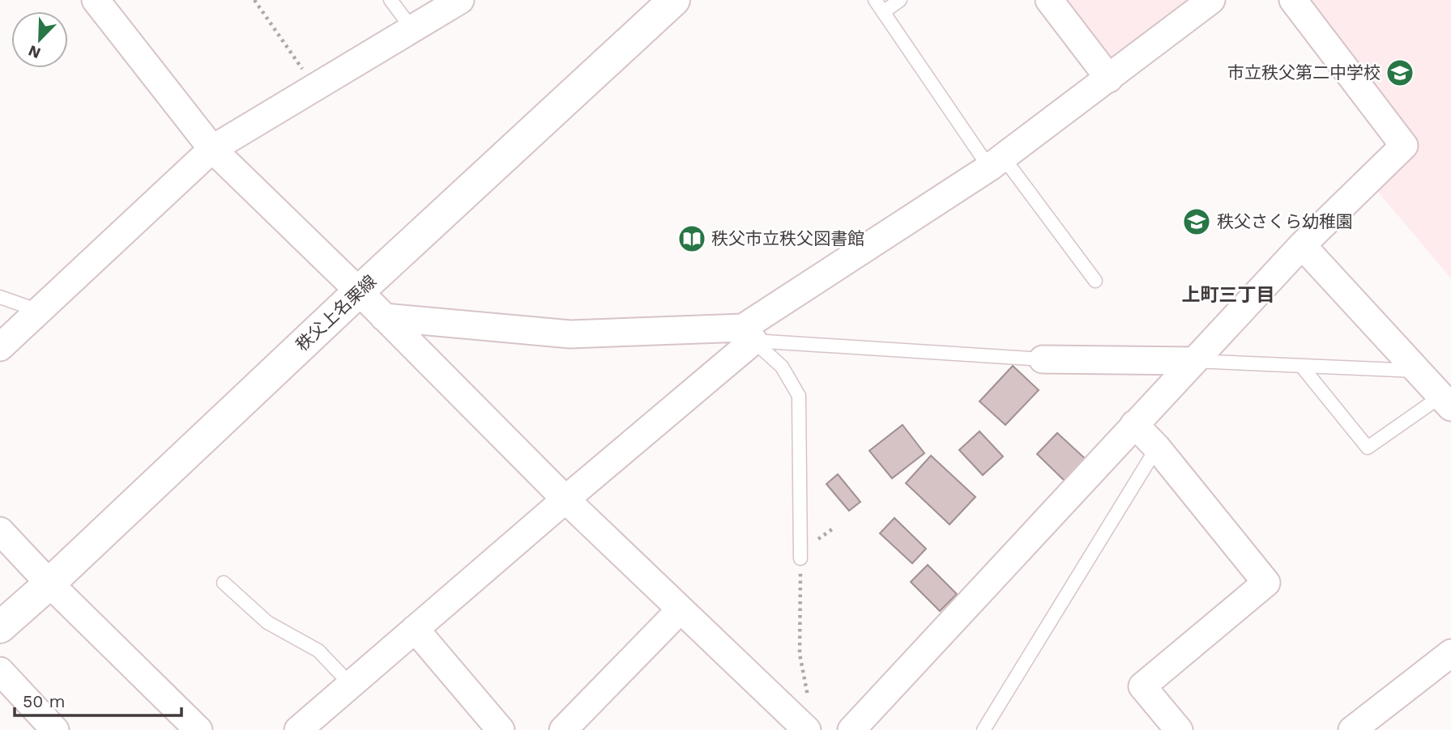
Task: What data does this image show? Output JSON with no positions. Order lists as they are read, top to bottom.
{
  "streets": {
    "main road": ["秩父上名栗線"]
  },
  "districts": ["上町三丁目"],
  "places": {
    "school or university": ["市立秩父第二中学校", "秩父さくら幼稚園"],
    "library": ["秩父市立秩父図書館"]
  },
  "scale_bar": "50 m",
  "north": "bottom left"
}
